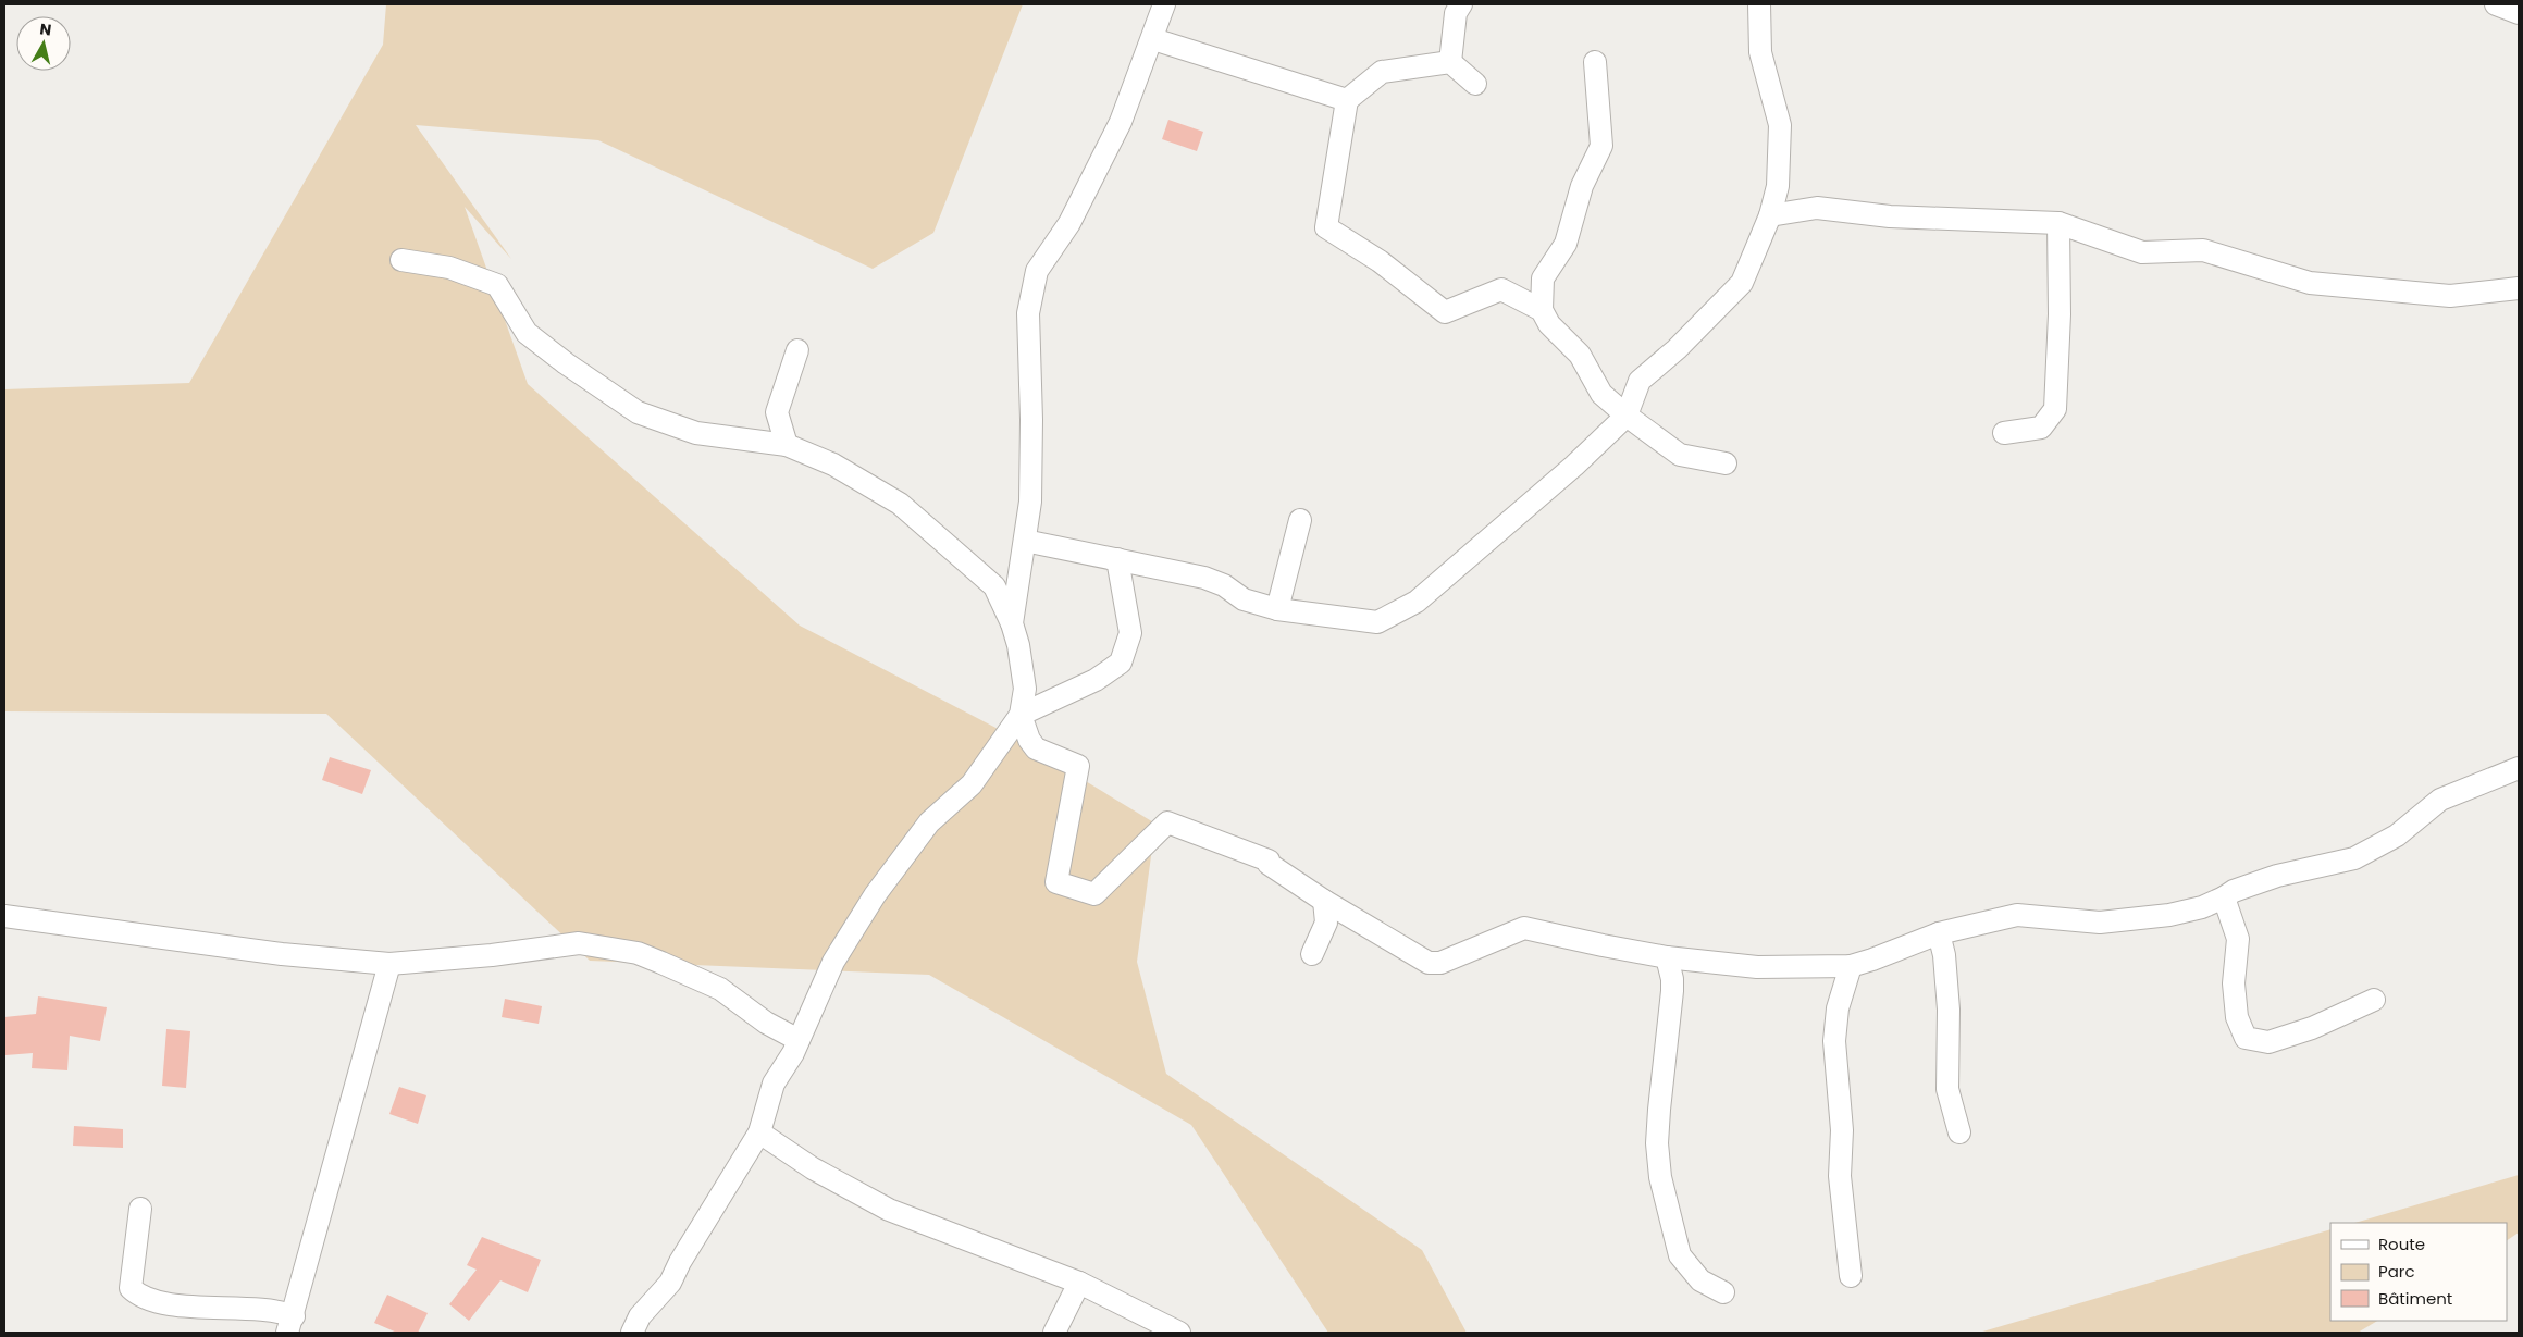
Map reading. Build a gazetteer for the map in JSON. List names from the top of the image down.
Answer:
{
  "legend": ["Route", "Parc", "Bâtiment"],
  "north": "top"
}
